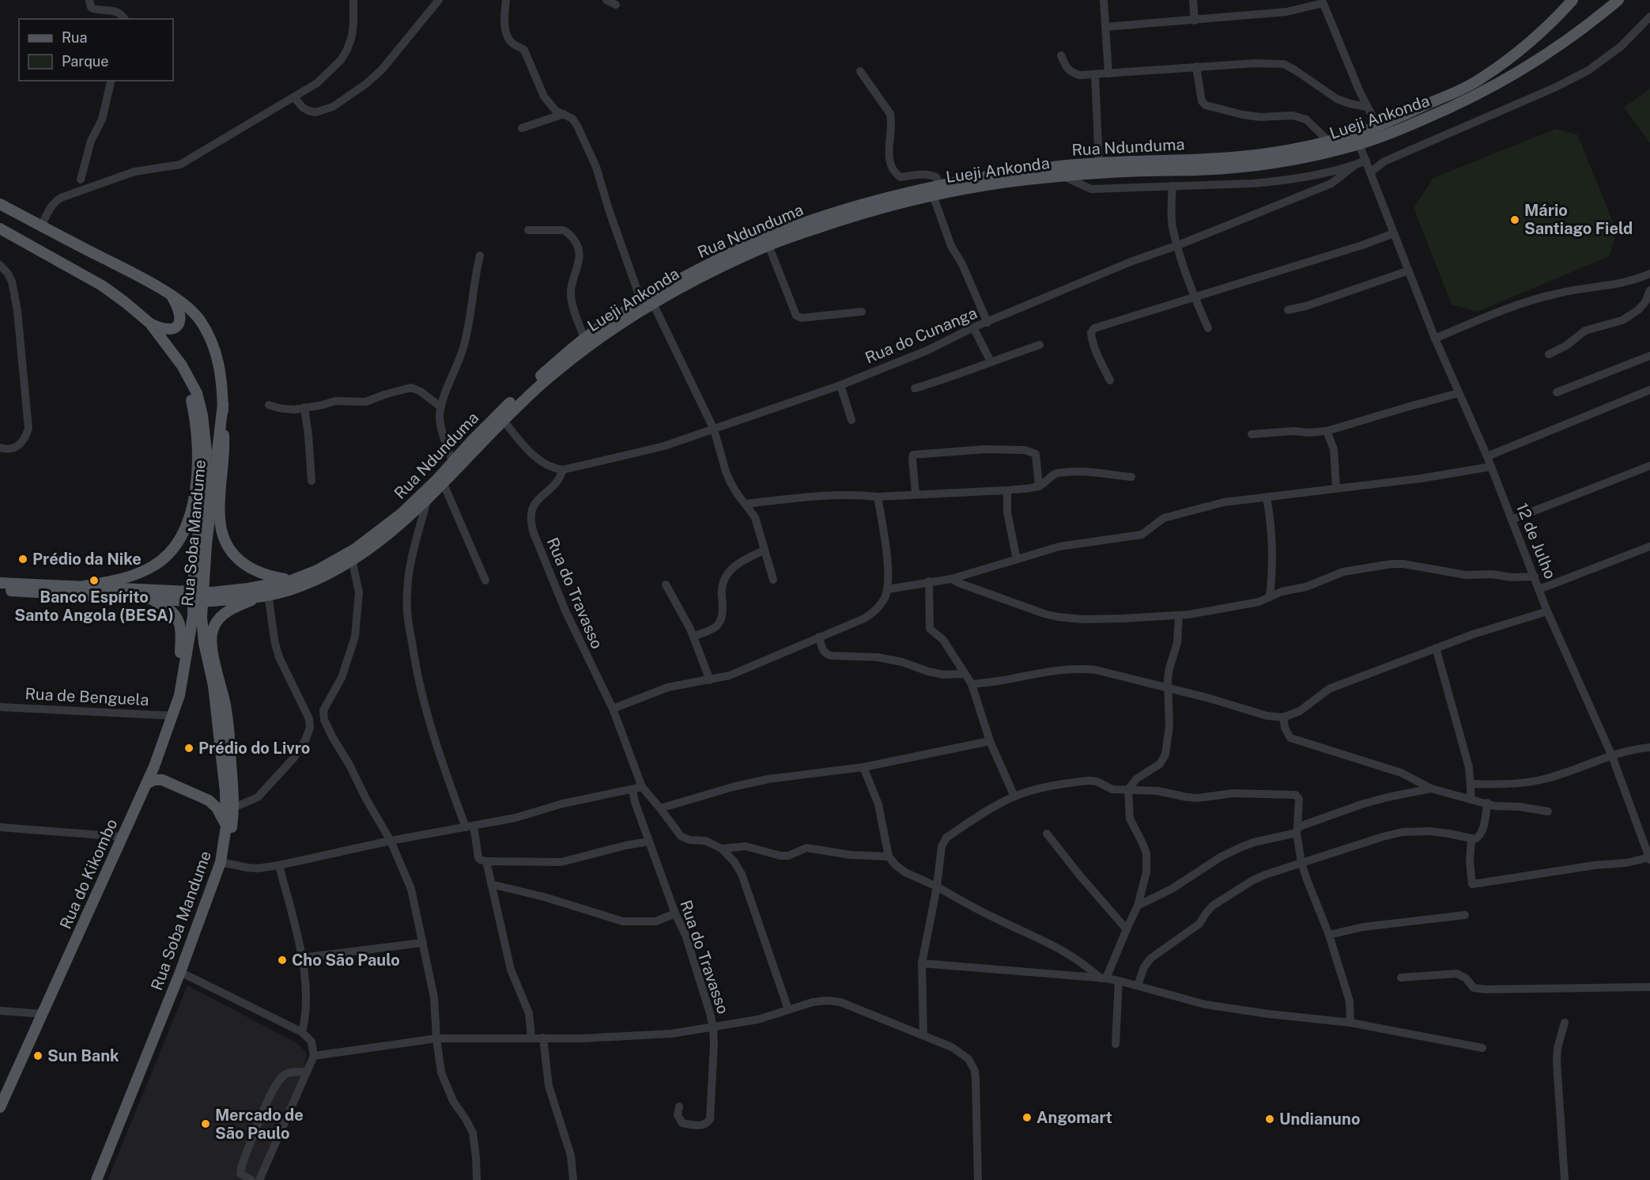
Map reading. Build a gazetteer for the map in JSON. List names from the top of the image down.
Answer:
{
  "streets": {
    "main road": [
      "Lueji Ankonda",
      "Rua Ndunduma",
      "Rua Soba Mandume",
      "Rua do Kikombo"
    ],
    "street": [
      "Rua do Cunanga",
      "12 de Julho",
      "Rua do Travasso",
      "Rua de Benguela"
    ]
  },
  "crossings": [
    ["Lueji Ankonda", "Rua Ndunduma"],
    ["Lueji Ankonda", "Rua do Cunanga"],
    ["Lueji Ankonda", "12 de Julho"],
    ["Rua do Cunanga", "Rua do Travasso"],
    ["Rua de Benguela", "Rua do Kikombo"]
  ],
  "places": [
    "Mário Santiago Field",
    "Prédio da Nike",
    "Banco Espírito Santo Angola (BESA)",
    "Prédio do Livro",
    "Cho São Paulo",
    "Sun Bank",
    "Angomart",
    "Undianuno",
    "Mercado de São Paulo"
  ],
  "legend": ["Rua", "Parque"]
}
